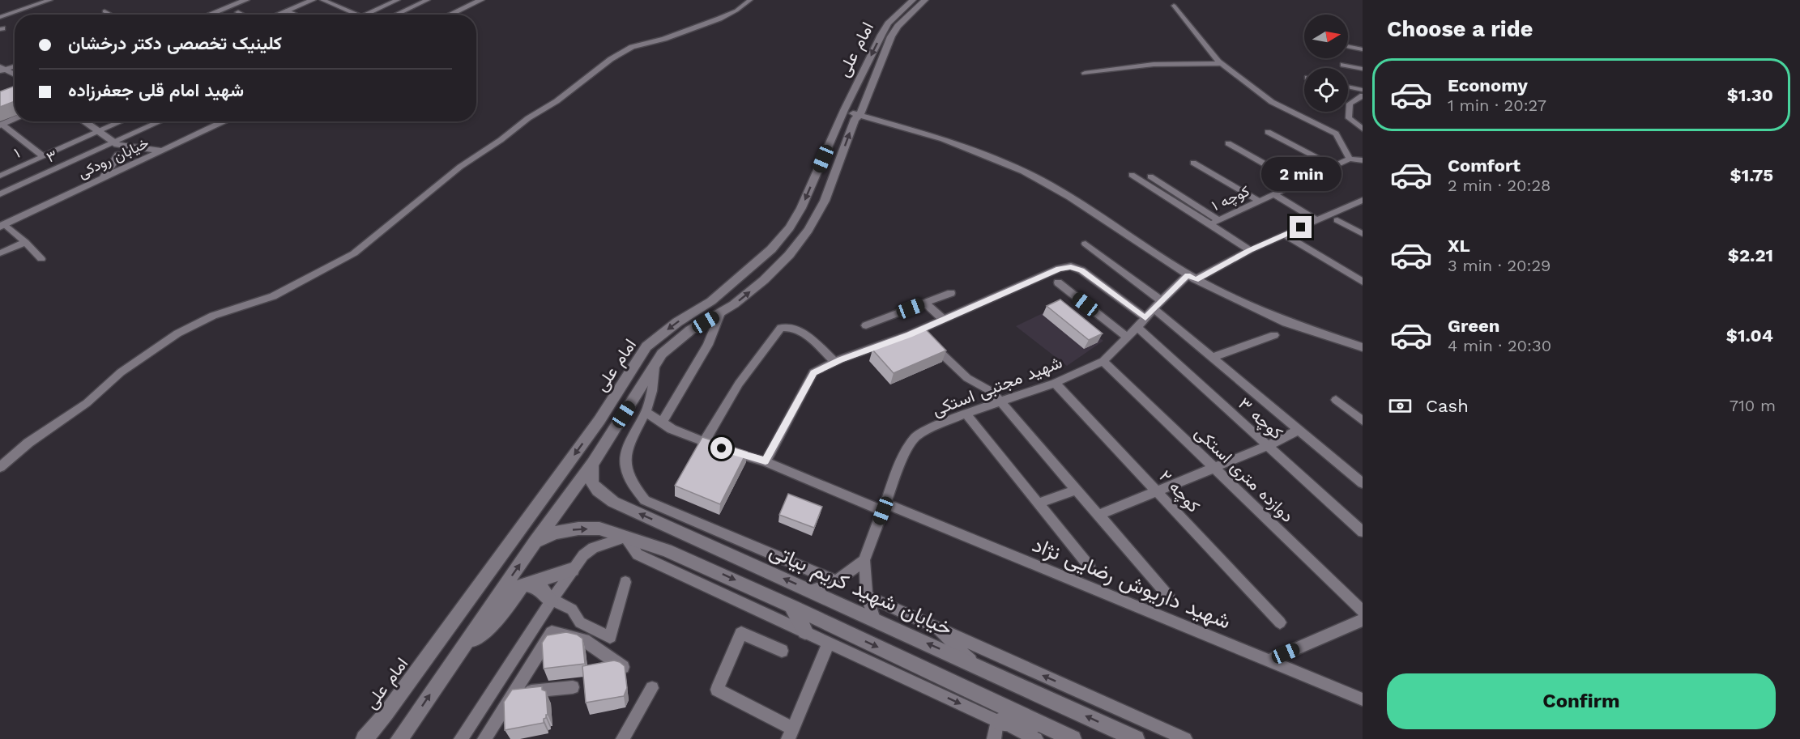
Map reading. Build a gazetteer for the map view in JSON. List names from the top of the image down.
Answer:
{
  "streets": {
    "main road": ["امام علی", "خیابان رودکی", "خیابان شهید کریم بیاتی"],
    "street": [
      "۱",
      "۳",
      "کوچه ۱",
      "شهید مجتبی استکی",
      "کوچه ۳",
      "دوازده متری استکی",
      "کوچه ۲",
      "شهید داریوش رضایی نژاد"
    ]
  },
  "crossings": [
    ["امام علی", "خیابان شهید کریم بیاتی"],
    ["کوچه ۱", "شهید مجتبی استکی"],
    ["شهید مجتبی استکی", "کوچه ۳"],
    ["شهید مجتبی استکی", "دوازده متری استکی"],
    ["شهید مجتبی استکی", "کوچه ۲"],
    ["شهید مجتبی استکی", "شهید داریوش رضایی نژاد"]
  ],
  "north": "right",
  "page": {
    "heading": "Choose a ride",
    "banner": ["کلینیک تخصصی دکتر درخشان", "شهید امام قلی جعفرزاده"],
    "list": [
      {
        "name": "Economy",
        "note": "1 min · 20:27",
        "value": "$1.30"
      },
      {
        "name": "Comfort",
        "note": "2 min · 20:28",
        "value": "$1.75"
      },
      {
        "name": "XL",
        "note": "3 min · 20:29",
        "value": "$2.21"
      },
      {
        "name": "Green",
        "note": "4 min · 20:30",
        "value": "$1.04"
      }
    ],
    "bubble": "2 min",
    "pay": ["Cash", "710 m"],
    "buttons": "Confirm"
  }
}
